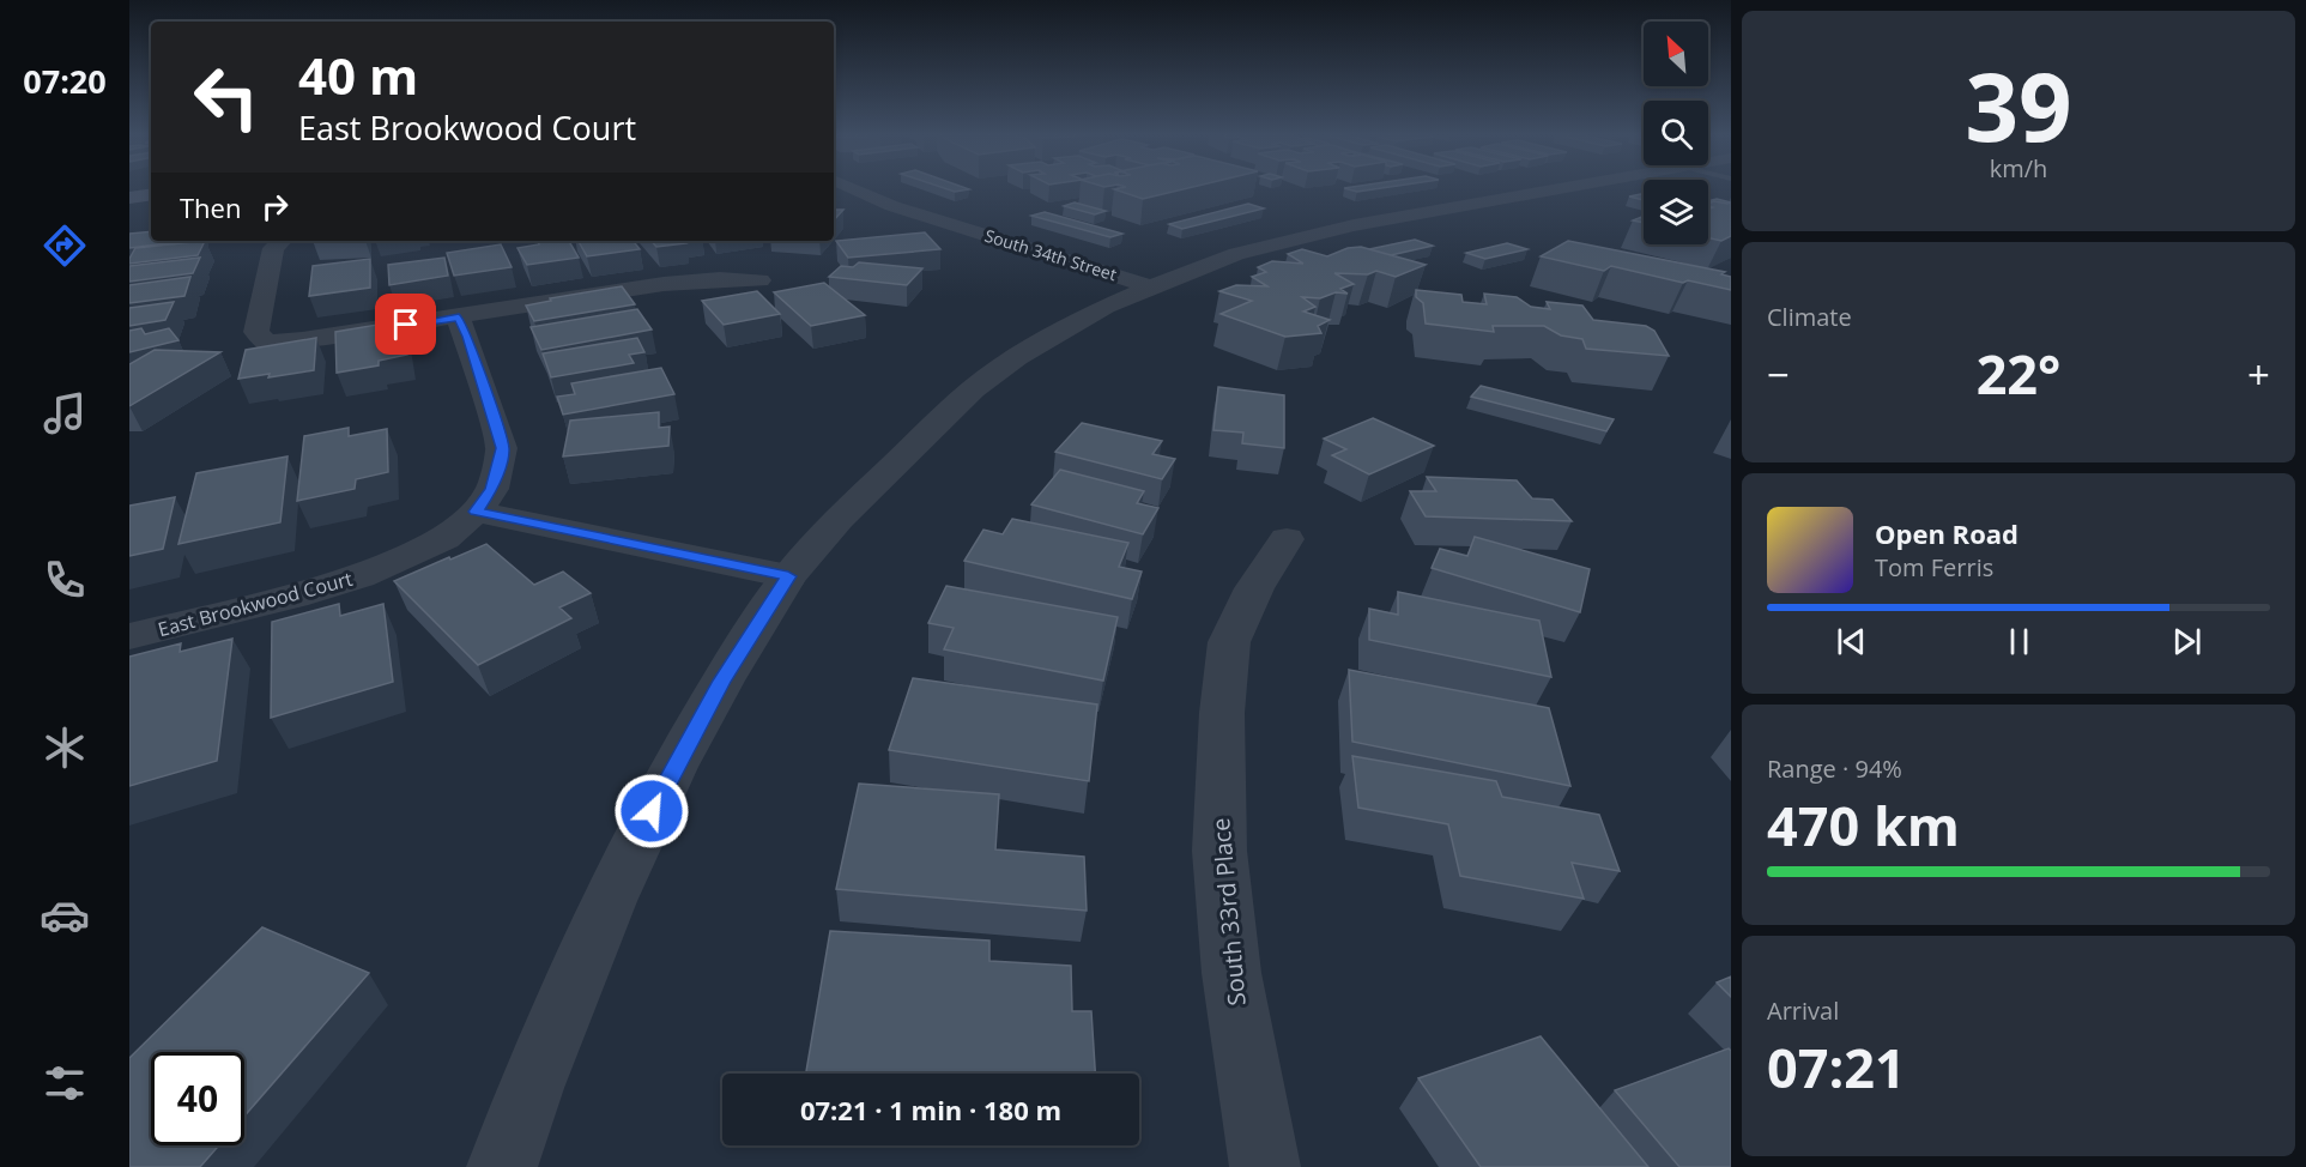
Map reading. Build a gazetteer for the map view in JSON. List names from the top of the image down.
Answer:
{
  "streets": {
    "street": ["South 34th Street", "East Brookwood Court", "South 33rd Place"]
  },
  "north": "top left",
  "page": {
    "tabs": "07:20",
    "tile": [
      ["39", "km/h"],
      "Climate",
      ["Range · 94%", "470 km"],
      ["Arrival", "07:21"]
    ],
    "turn": ["40 m", "East Brookwood Court"],
    "then": "Then",
    "heat": ["−", "22°", "+"],
    "song": ["Open Road", "Tom Ferris"],
    "limit": "40",
    "trip": "07:21 · 1 min · 180 m"
  }
}
